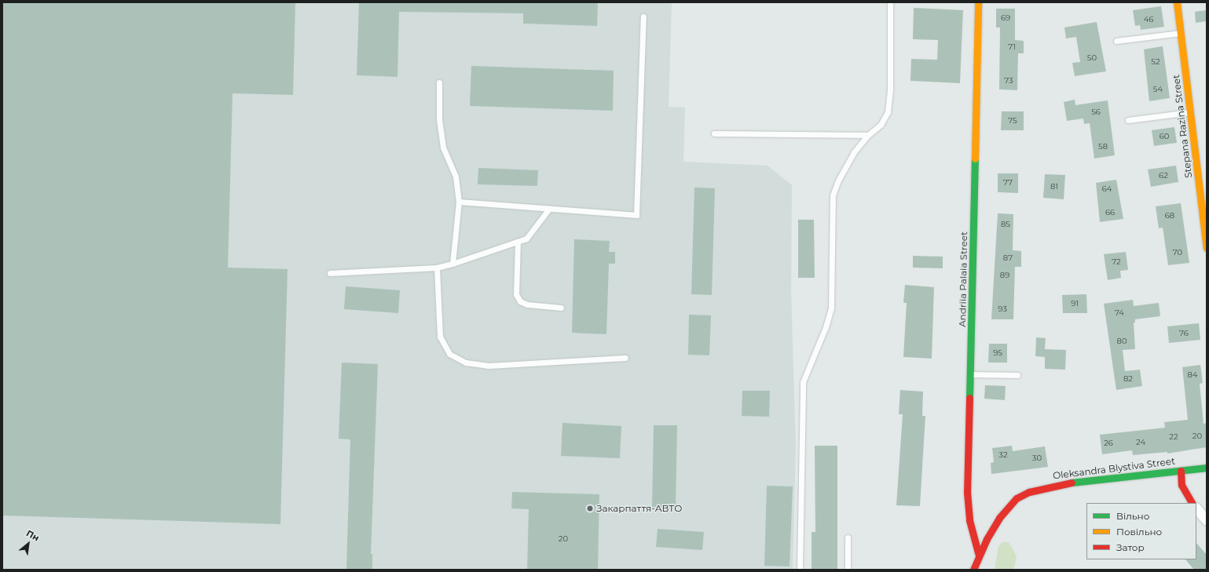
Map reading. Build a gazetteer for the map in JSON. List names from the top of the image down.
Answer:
{
  "streets": {
    "street": ["Stepana Razina Street", "Andriia Palaia Street", "Oleksandra Blystiva Street"]
  },
  "crossings": [
    ["Andriia Palaia Street", "Oleksandra Blystiva Street"]
  ],
  "places": ["Закарпаття-АВТО"],
  "house_numbers": [
    "69",
    "46",
    "71",
    "50",
    "52",
    "73",
    "54",
    "56",
    "75",
    "60",
    "58",
    "62",
    "77",
    "81",
    "64",
    "66",
    "68",
    "85",
    "70",
    "87",
    "72",
    "89",
    "91",
    "93",
    "74",
    "76",
    "80",
    "95",
    "84",
    "82",
    "20",
    "22",
    "24",
    "26",
    "32",
    "30",
    "20"
  ],
  "legend": ["Вільно", "Повільно", "Затор"],
  "north": "top right"
}
